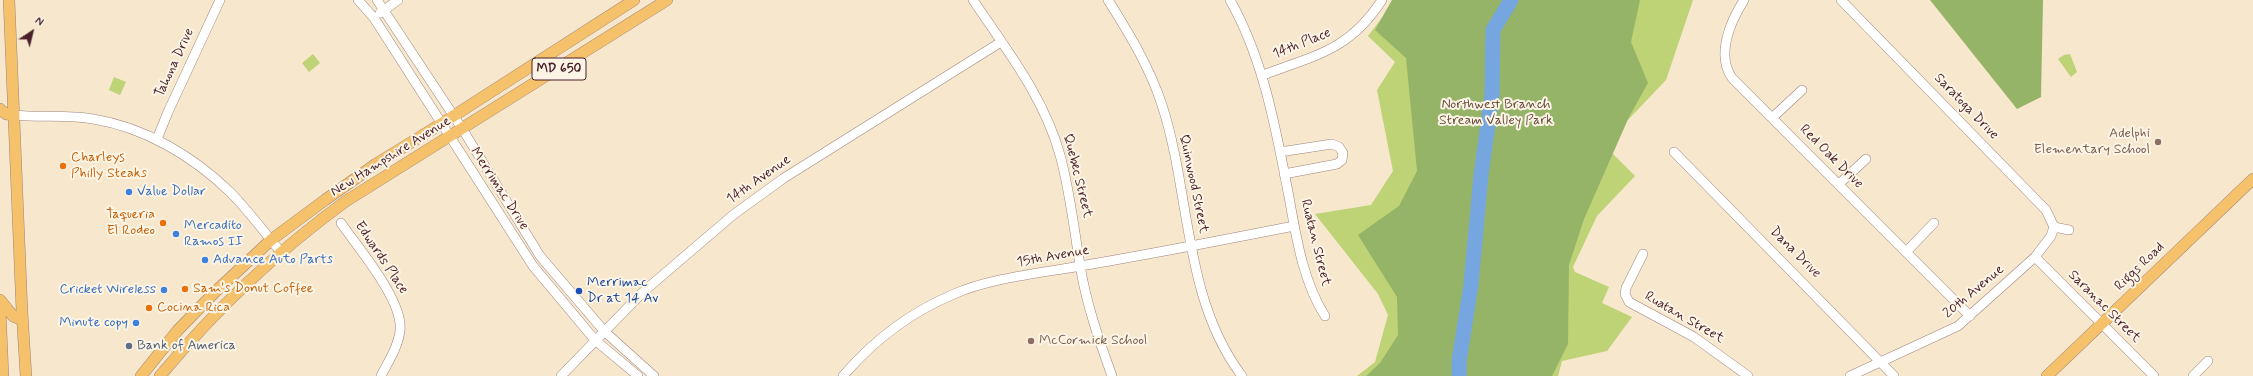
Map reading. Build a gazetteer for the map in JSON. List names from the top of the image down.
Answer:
{
  "streets": {
    "main road": ["MD 650", "New Hampshire Avenue", "Riggs Road"],
    "street": [
      "14th Place",
      "Tahona Drive",
      "Saratoga Drive",
      "Red Oak Drive",
      "Quebec Street",
      "14th Avenue",
      "Quinwood Street",
      "Merrimac Drive",
      "Ruatan Street",
      "Dana Drive",
      "15th Avenue",
      "Edwards Place",
      "20th Avenue",
      "Saranac Street"
    ]
  },
  "crossings": [
    ["14th Place", "Ruatan Street"],
    ["Saratoga Drive", "20th Avenue"],
    ["New Hampshire Avenue", "Merrimac Drive"],
    ["Red Oak Drive", "20th Avenue"],
    ["Quebec Street", "14th Avenue"],
    ["Quebec Street", "15th Avenue"],
    ["14th Avenue", "Merrimac Drive"],
    ["Quinwood Street", "15th Avenue"],
    ["Ruatan Street", "15th Avenue"],
    ["Dana Drive", "20th Avenue"],
    ["Riggs Road", "Saranac Street"],
    ["20th Avenue", "Saranac Street"]
  ],
  "parks": ["Northwest Branch Stream Valley Park"],
  "places": [
    "Adelphi Elementary School",
    "Charleys Philly Steaks",
    "Value Dollar",
    "Taqueria El Rodeo",
    "Mercadito Ramos II",
    "Advance Auto Parts",
    "Sam's Donut Coffee",
    "Cricket Wireless",
    "Merrimac Dr at 14 Av",
    "Cocina Rica",
    "Minute copy",
    "McCormick School",
    "Bank of America"
  ],
  "north": "top right"
}
